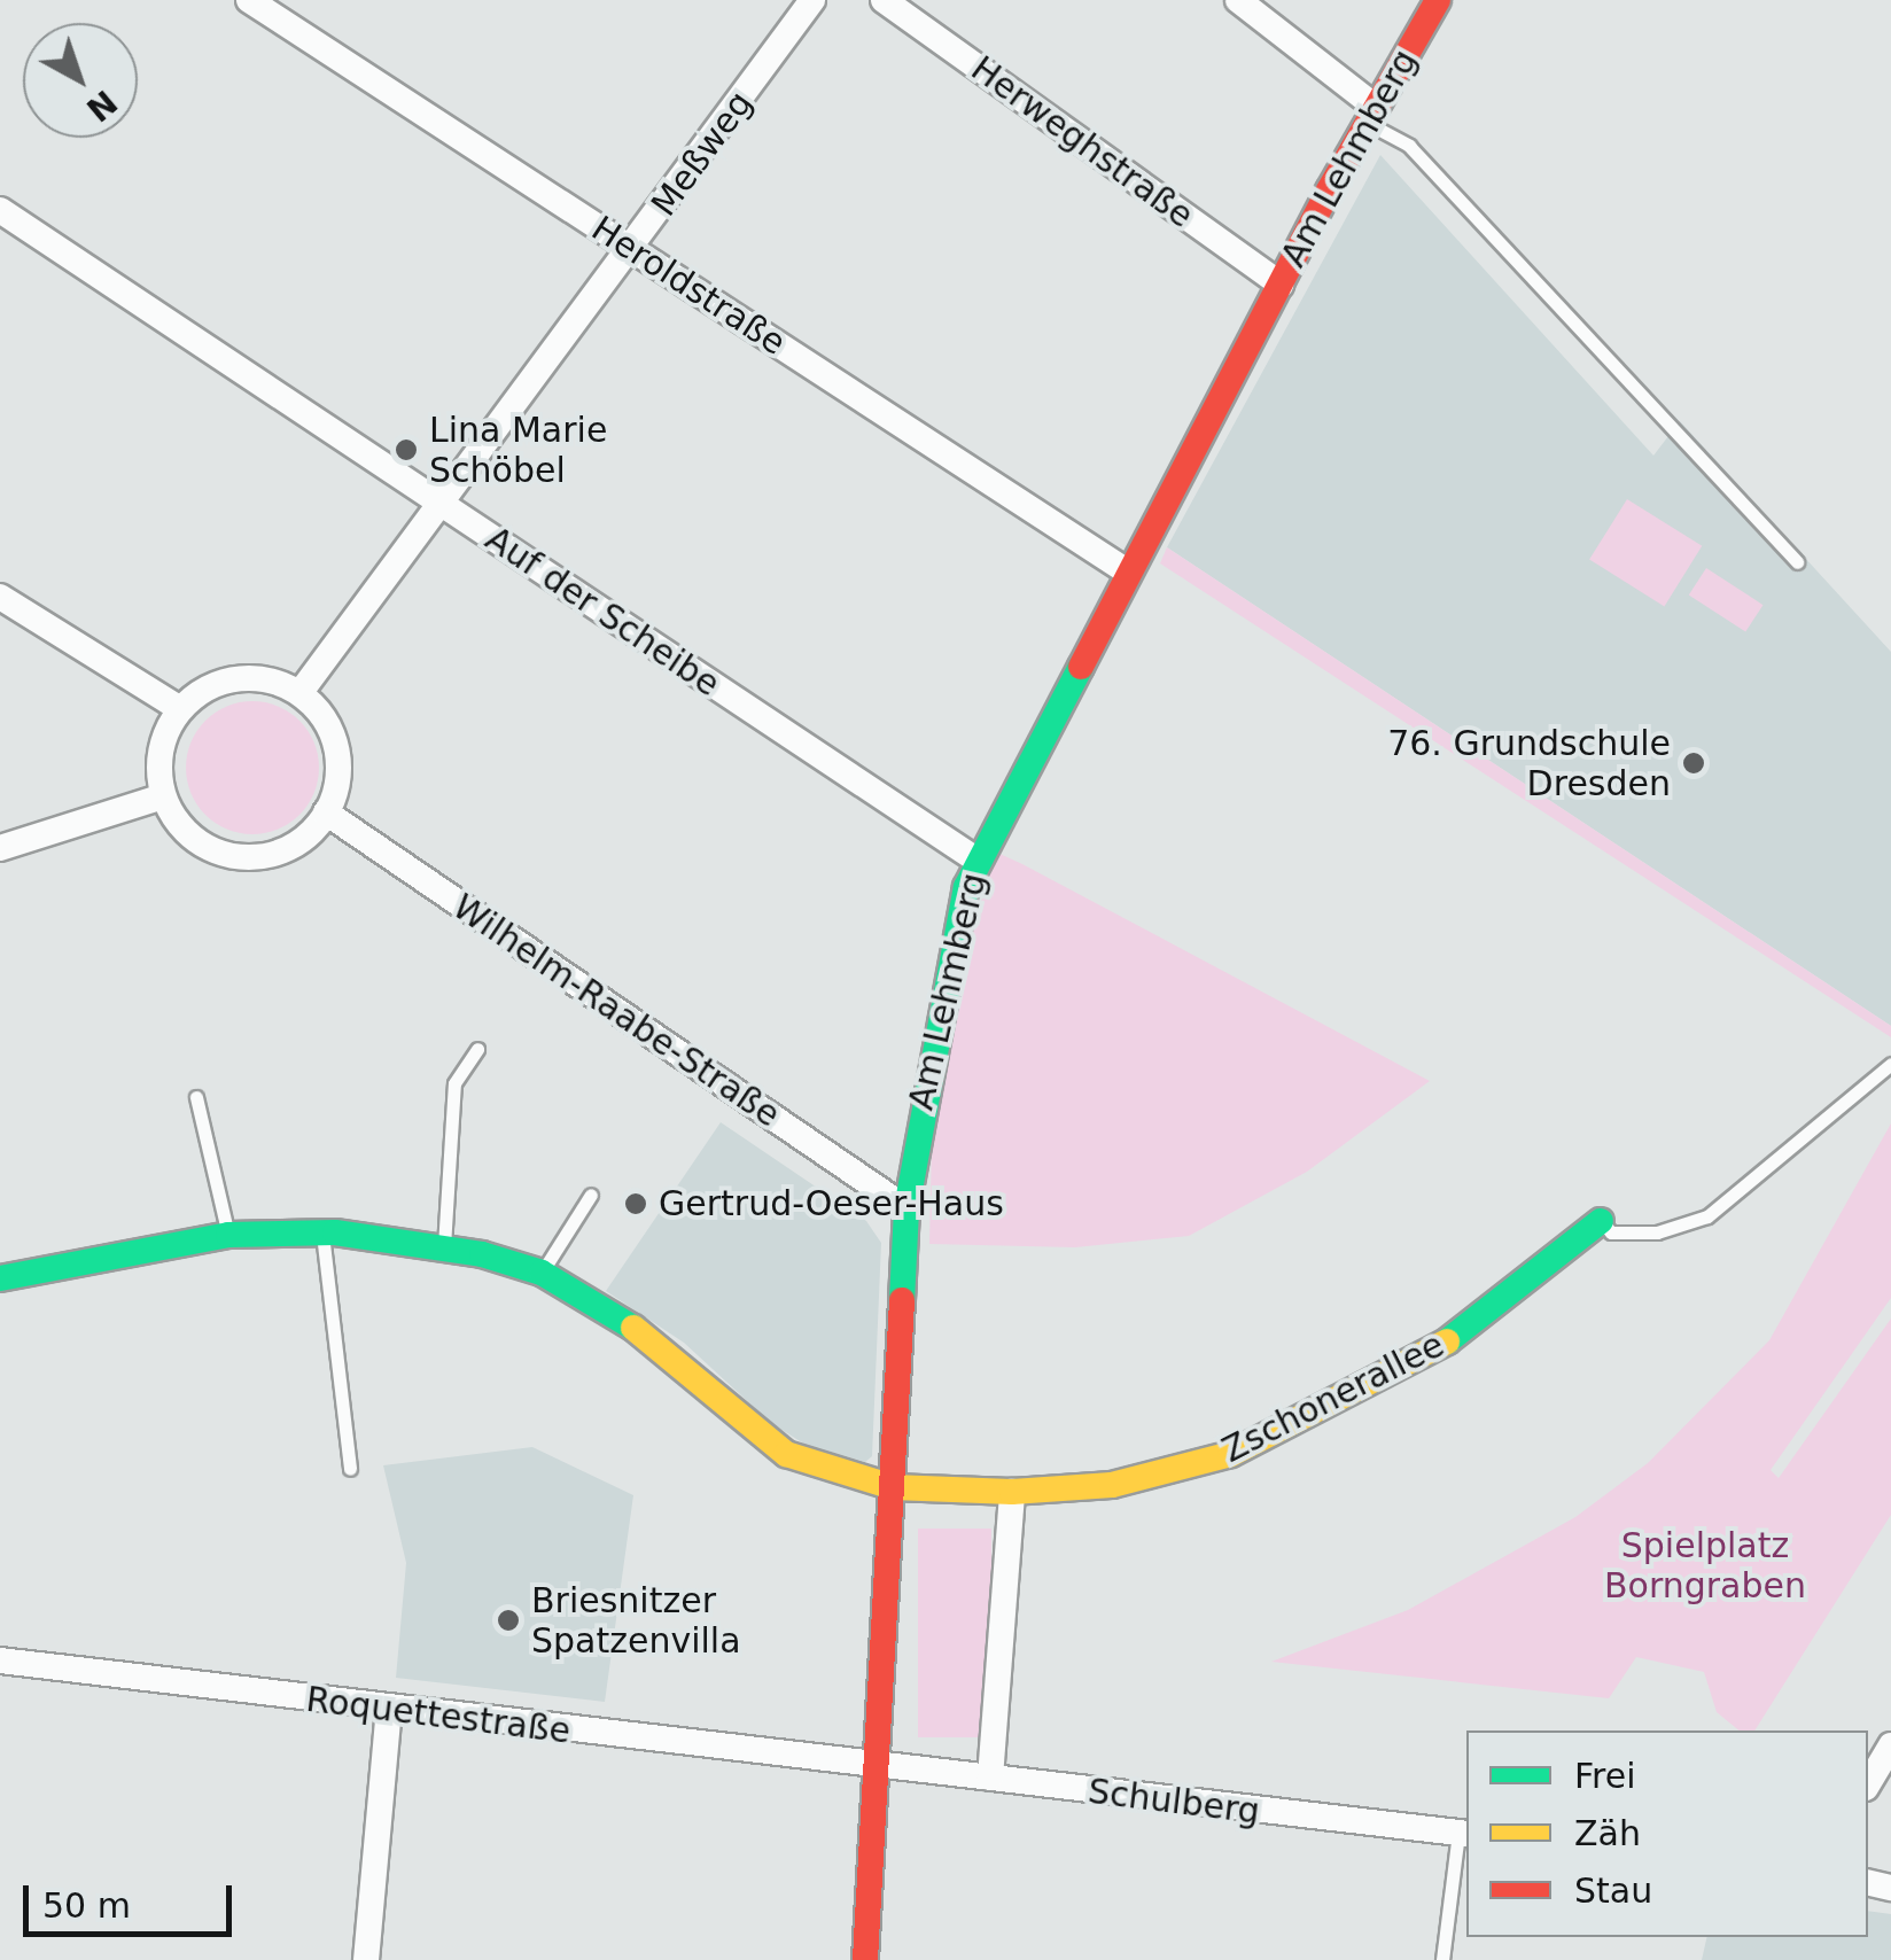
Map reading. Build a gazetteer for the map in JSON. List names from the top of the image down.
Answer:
{
  "streets": {
    "street": [
      "Herweghstraße",
      "Meßweg",
      "Am Lehmberg",
      "Heroldstraße",
      "Auf der Scheibe",
      "Wilhelm-Raabe-Straße",
      "Zschonerallee",
      "Roquettestraße",
      "Schulberg"
    ]
  },
  "crossings": [
    ["Herweghstraße", "Am Lehmberg"],
    ["Meßweg", "Heroldstraße"],
    ["Meßweg", "Auf der Scheibe"],
    ["Meßweg", "Wilhelm-Raabe-Straße"],
    ["Am Lehmberg", "Heroldstraße"],
    ["Am Lehmberg", "Auf der Scheibe"],
    ["Am Lehmberg", "Wilhelm-Raabe-Straße"],
    ["Am Lehmberg", "Zschonerallee"],
    ["Am Lehmberg", "Roquettestraße"],
    ["Am Lehmberg", "Schulberg"],
    ["Roquettestraße", "Schulberg"]
  ],
  "parks": ["Spielplatz Borngraben"],
  "places": [
    "Lina Marie Schöbel",
    "76. Grundschule Dresden",
    "Gertrud-Oeser-Haus",
    "Briesnitzer Spatzenvilla"
  ],
  "legend": ["Frei", "Zäh", "Stau"],
  "scale_bar": "50 m",
  "north": "bottom right"
}
